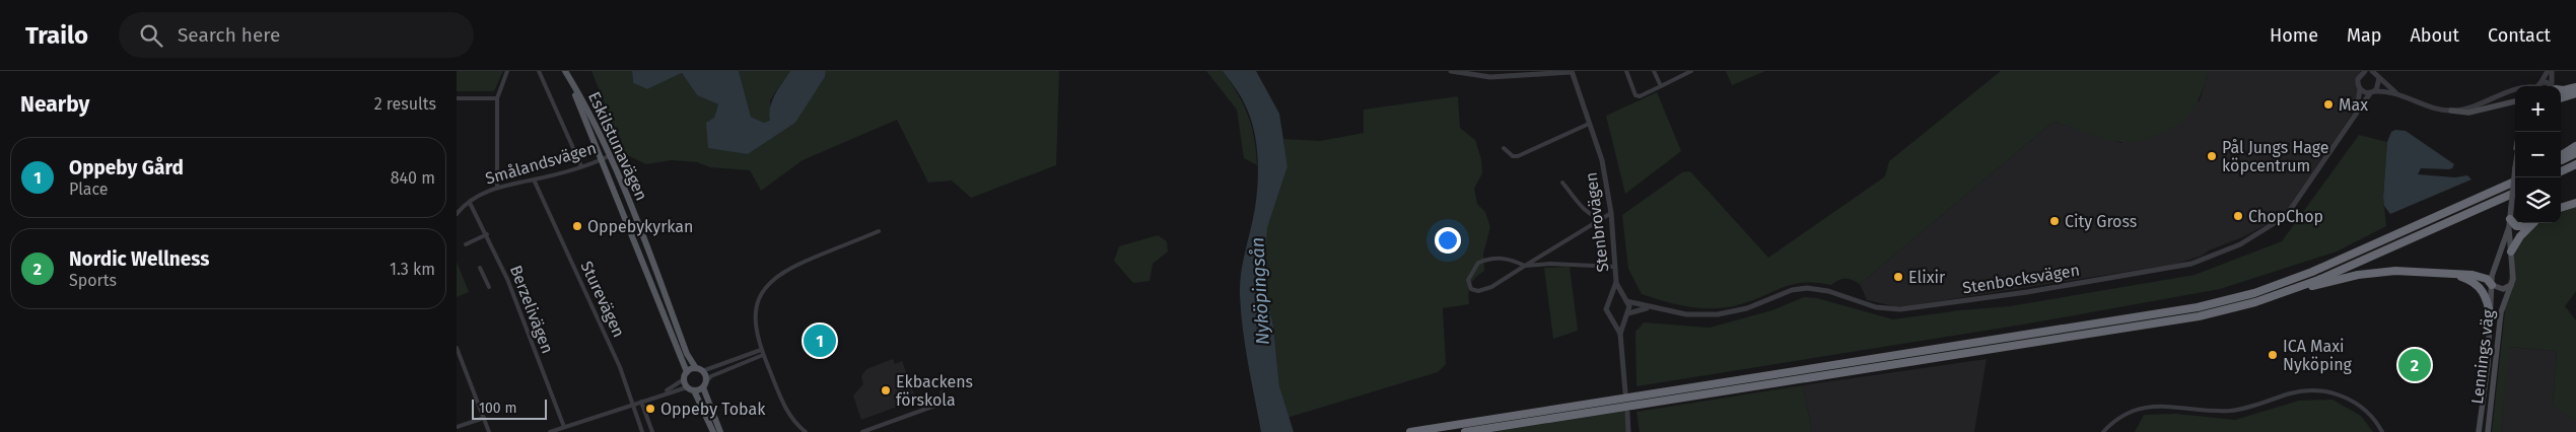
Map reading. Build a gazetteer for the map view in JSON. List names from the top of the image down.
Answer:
{
  "streets": {
    "main road": ["Eskilstunavägen", "Lennings väg"],
    "street": [
      "Smålandsvägen",
      "Stenbrovägen",
      "Stenbocksvägen",
      "Sturevägen",
      "Berzelivägen"
    ]
  },
  "crossings": [
    ["Eskilstunavägen", "Smålandsvägen"],
    ["Smålandsvägen", "Sturevägen"],
    ["Smålandsvägen", "Berzelivägen"],
    ["Stenbrovägen", "Stenbocksvägen"]
  ],
  "water": ["Nyköpingsån"],
  "places": [
    "Max",
    "Pål Jungs Hage köpcentrum",
    "ChopChop",
    "City Gross",
    "Oppebykyrkan",
    "Elixir",
    "ICA Maxi Nyköping",
    "Ekbackens förskola",
    "Oppeby Tobak"
  ],
  "scale_bar": "100 m",
  "page": {
    "header": "Trailo",
    "search": "Search here",
    "nav": [
      "Home",
      "Map",
      "About",
      "Contact"
    ],
    "heading": ["Nearby", "2 results"],
    "map_buttons": ["+", "−"],
    "list": [
      {
        "mark": "1",
        "name": "Oppeby Gård",
        "note": "Place",
        "value": "840 m"
      },
      {
        "mark": "2",
        "name": "Nordic Wellness",
        "note": "Sports",
        "value": "1.3 km"
      }
    ],
    "pins": ["1", "2"],
    "scale": "100 m"
  }
}
